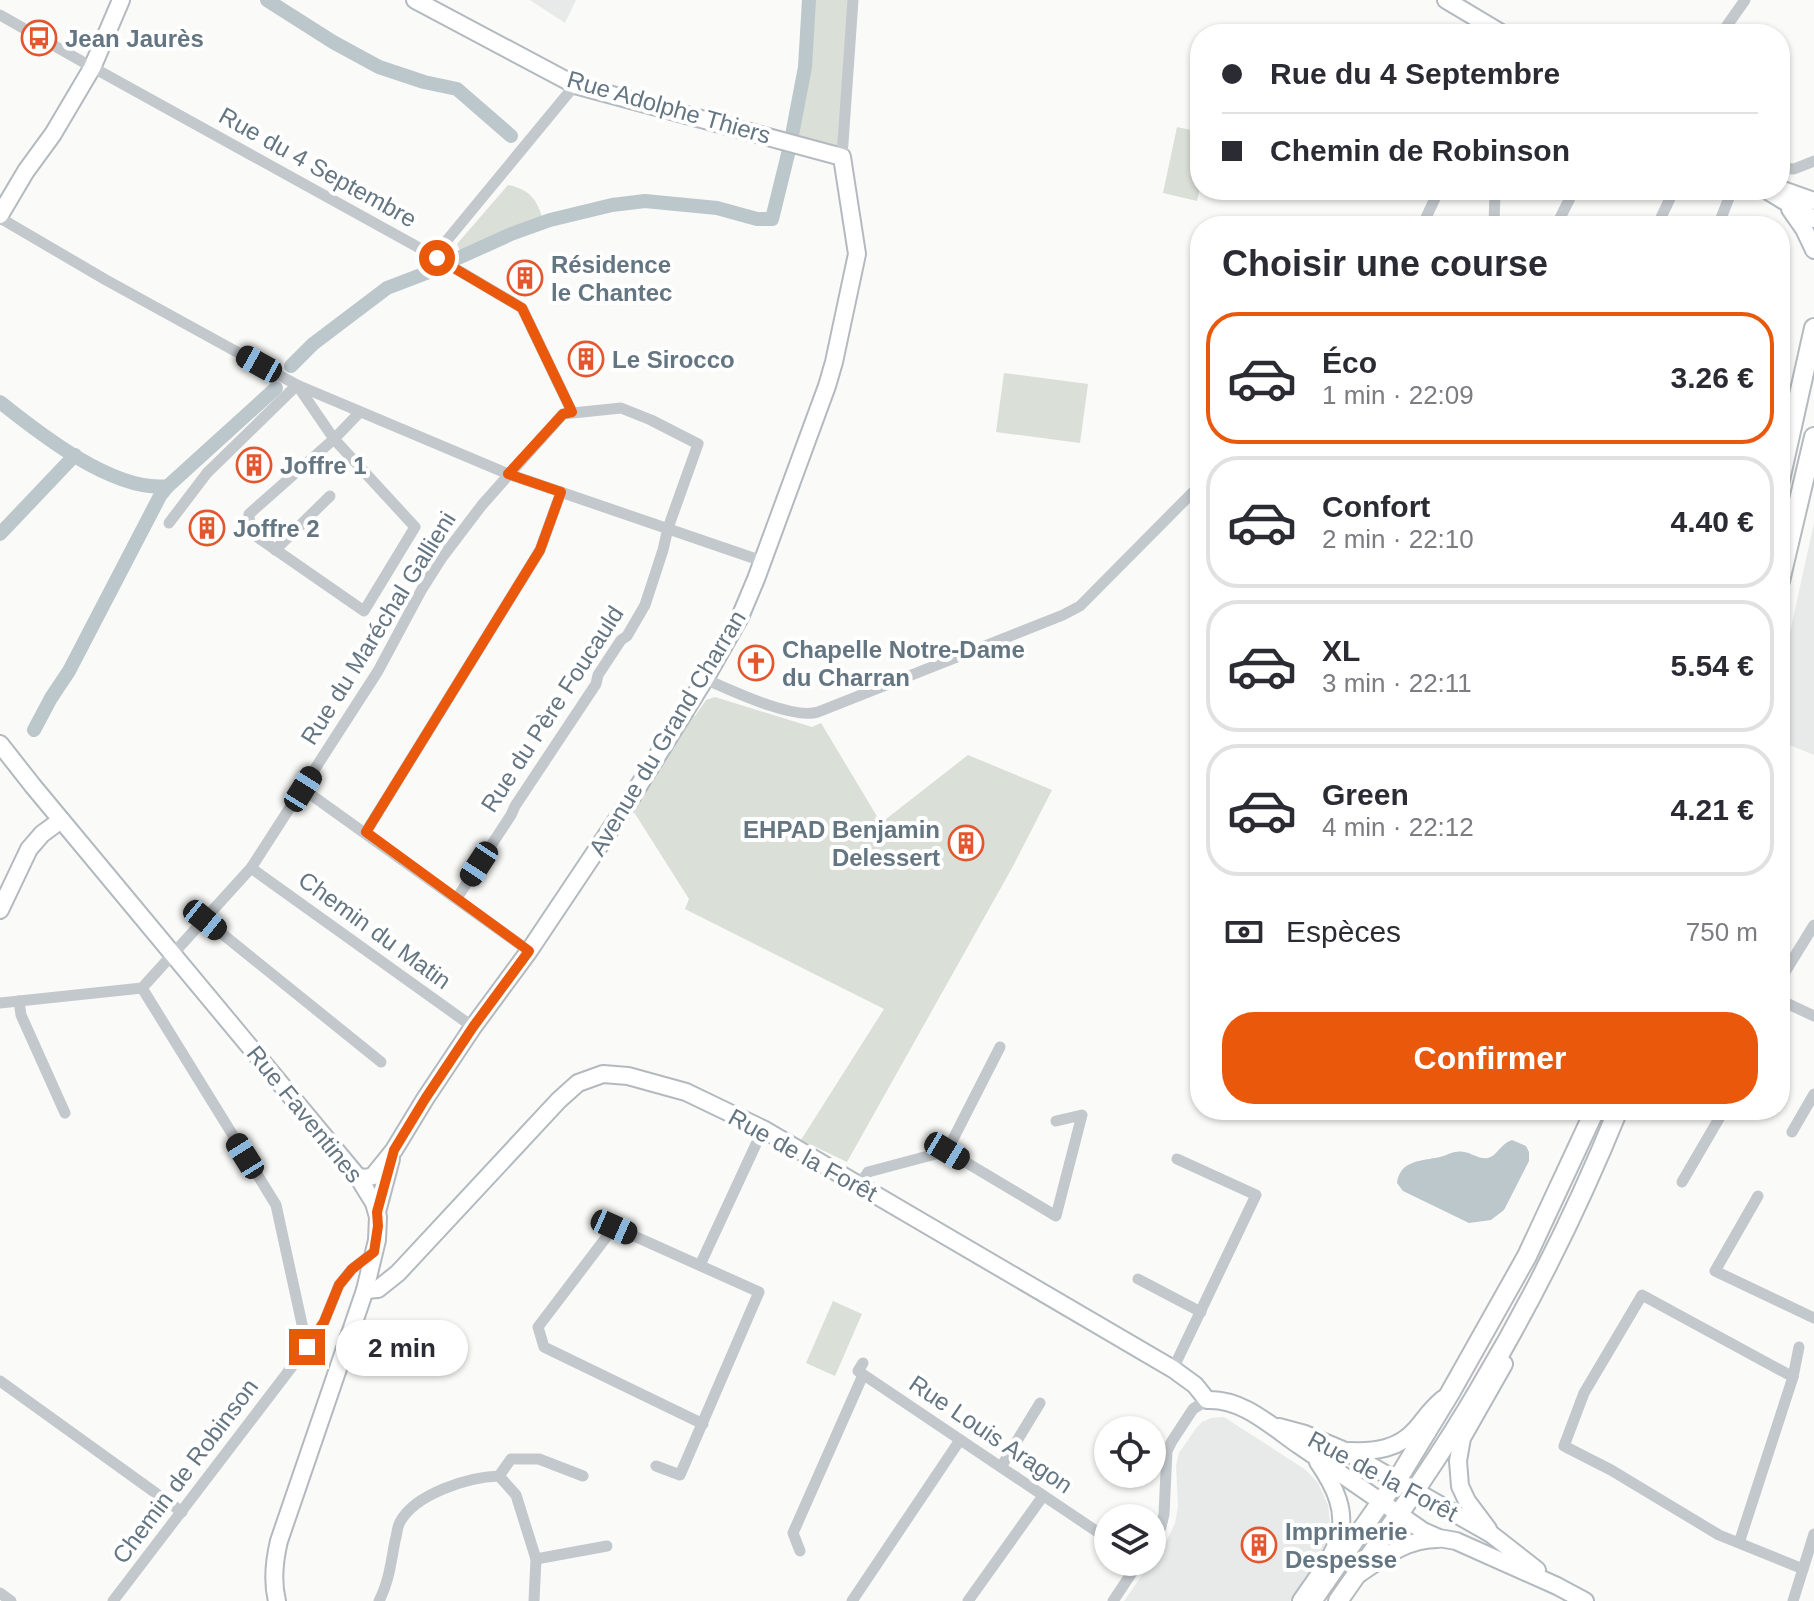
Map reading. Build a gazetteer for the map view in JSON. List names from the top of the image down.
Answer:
{
  "streets": {
    "street": [
      "Rue Adolphe Thiers",
      "Rue du 4 Septembre",
      "Rue du Maréchal Gallieni",
      "Rue du Père Foucauld",
      "Avenue du Grand Charran",
      "Chemin du Matin",
      "Rue Faventines",
      "Rue de la Forêt",
      "Rue Louis Aragon",
      "Chemin de Robinson"
    ]
  },
  "crossings": [
    ["Rue Adolphe Thiers", "Avenue du Grand Charran"],
    ["Rue du 4 Septembre", "Rue du Maréchal Gallieni"],
    ["Rue du 4 Septembre", "Rue du Père Foucauld"],
    ["Rue du Maréchal Gallieni", "Rue du Père Foucauld"],
    ["Rue du Maréchal Gallieni", "Chemin du Matin"],
    ["Rue du Maréchal Gallieni", "Rue Faventines"],
    ["Avenue du Grand Charran", "Chemin du Matin"]
  ],
  "places": {
    "bus stop": ["Jean Jaurès"],
    "building": [
      "Résidence le Chantec",
      "Le Sirocco",
      "Joffre 1",
      "Joffre 2",
      "EHPAD Benjamin Delessert",
      "Imprimerie Despesse"
    ],
    "church": ["Chapelle Notre-Dame du Charran"]
  },
  "page": {
    "banner": ["Rue du 4 Septembre", "Chemin de Robinson"],
    "heading": "Choisir une course",
    "list": [
      {
        "name": "Éco",
        "note": "1 min · 22:09",
        "value": "3.26 €"
      },
      {
        "name": "Confort",
        "note": "2 min · 22:10",
        "value": "4.40 €"
      },
      {
        "name": "XL",
        "note": "3 min · 22:11",
        "value": "5.54 €"
      },
      {
        "name": "Green",
        "note": "4 min · 22:12",
        "value": "4.21 €"
      }
    ],
    "pay": ["Espèces", "750 m"],
    "buttons": "Confirmer",
    "bubble": "2 min"
  }
}
